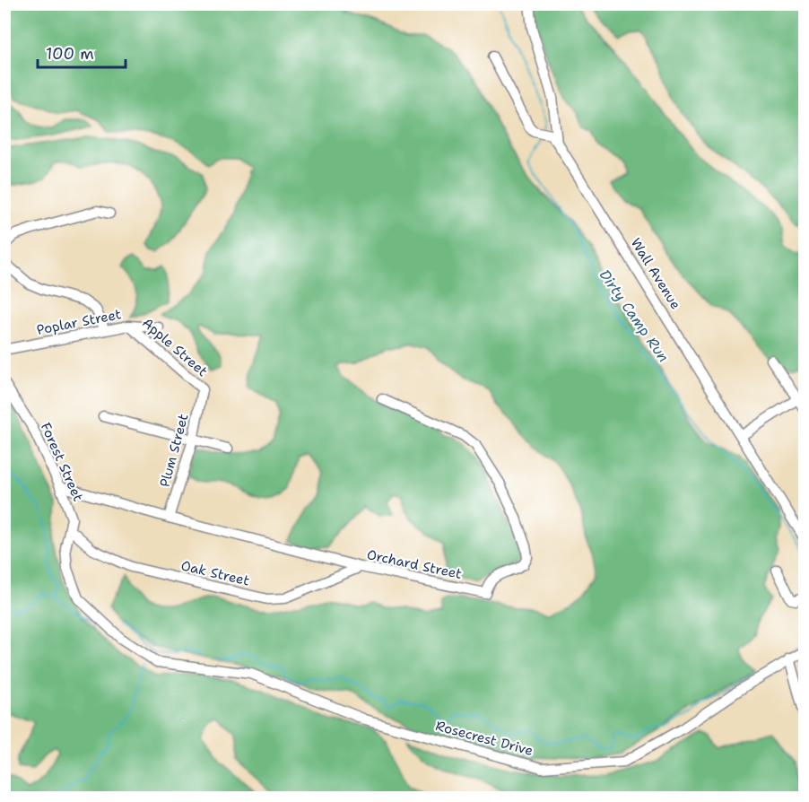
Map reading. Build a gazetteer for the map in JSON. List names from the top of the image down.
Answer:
{
  "streets": {
    "street": [
      "Wall Avenue",
      "Poplar Street",
      "Apple Street",
      "Plum Street",
      "Forest Street",
      "Orchard Street",
      "Oak Street",
      "Rosecrest Drive"
    ]
  },
  "crossings": [
    ["Poplar Street", "Apple Street"],
    ["Apple Street", "Plum Street"],
    ["Plum Street", "Orchard Street"],
    ["Forest Street", "Orchard Street"],
    ["Forest Street", "Oak Street"],
    ["Forest Street", "Rosecrest Drive"],
    ["Orchard Street", "Oak Street"]
  ],
  "water": ["Dirty Camp Run"],
  "scale_bar": "100 m"
}
